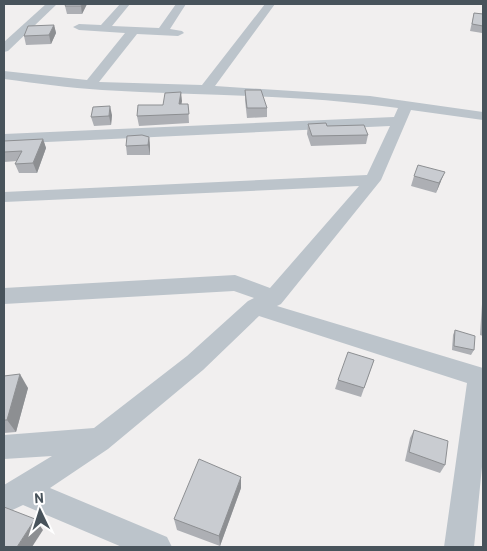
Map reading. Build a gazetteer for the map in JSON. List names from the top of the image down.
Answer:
{
  "north": "top"
}
